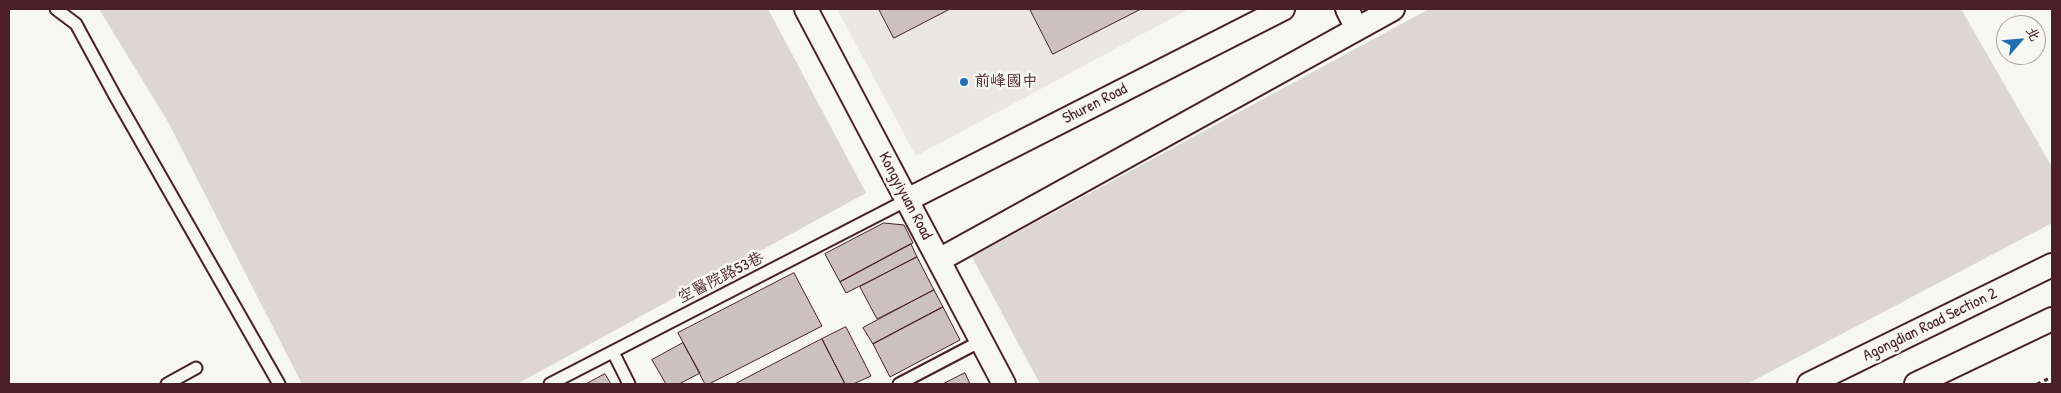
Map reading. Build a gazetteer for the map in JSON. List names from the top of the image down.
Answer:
{
  "streets": {
    "street": ["Shuren Road", "Kongyiyuan Road", "Agongdian Road Section 2"],
    "lane": ["空醫院路53巷"]
  },
  "crossings": [
    ["Shuren Road", "Kongyiyuan Road"],
    ["Shuren Road", "空醫院路53巷"],
    ["Kongyiyuan Road", "空醫院路53巷"]
  ],
  "places": ["前峰國中"],
  "north": "top right"
}
